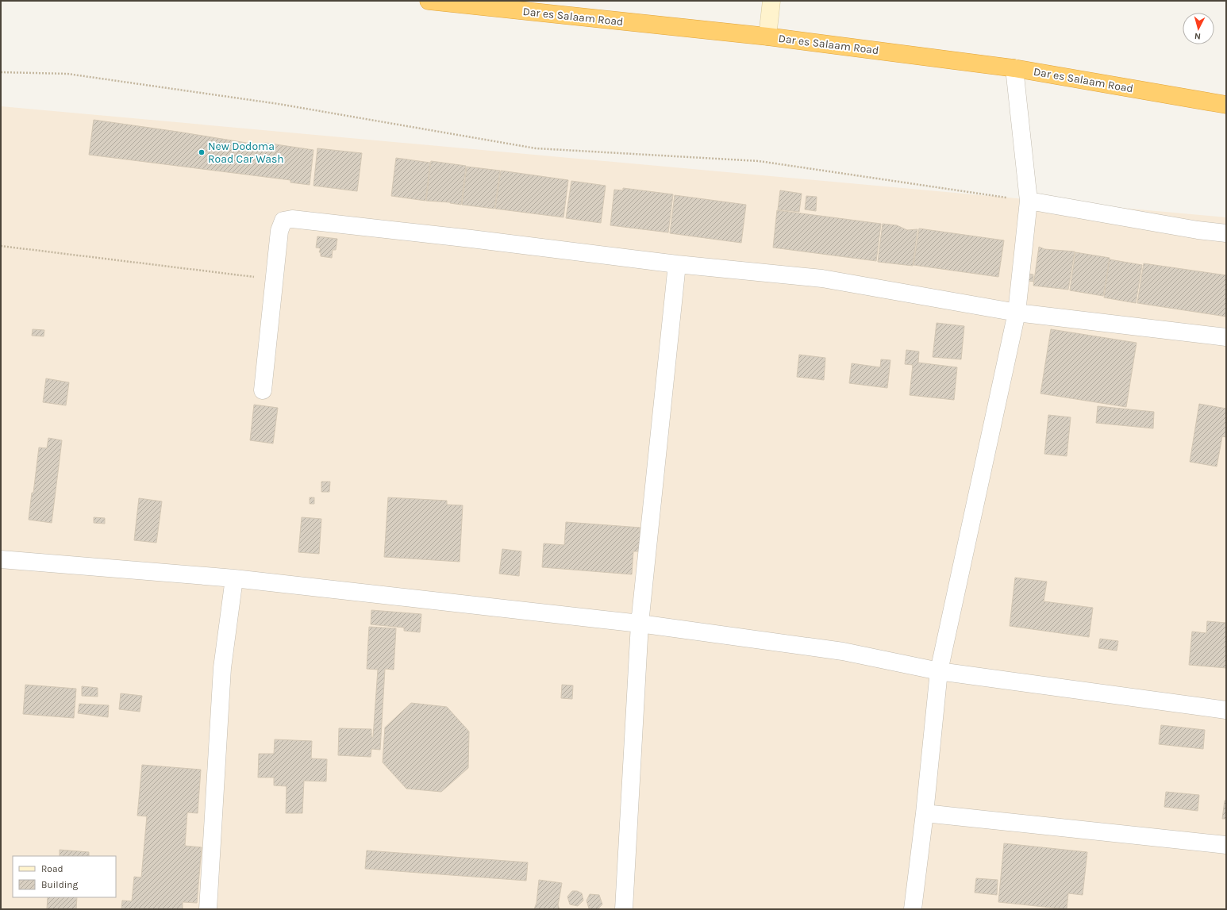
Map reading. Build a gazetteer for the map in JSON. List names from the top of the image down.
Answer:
{
  "streets": {
    "highway": ["Dar es Salaam Road"]
  },
  "places": ["New Dodoma Road Car Wash"],
  "legend": ["Road", "Building"],
  "north": "bottom"
}
